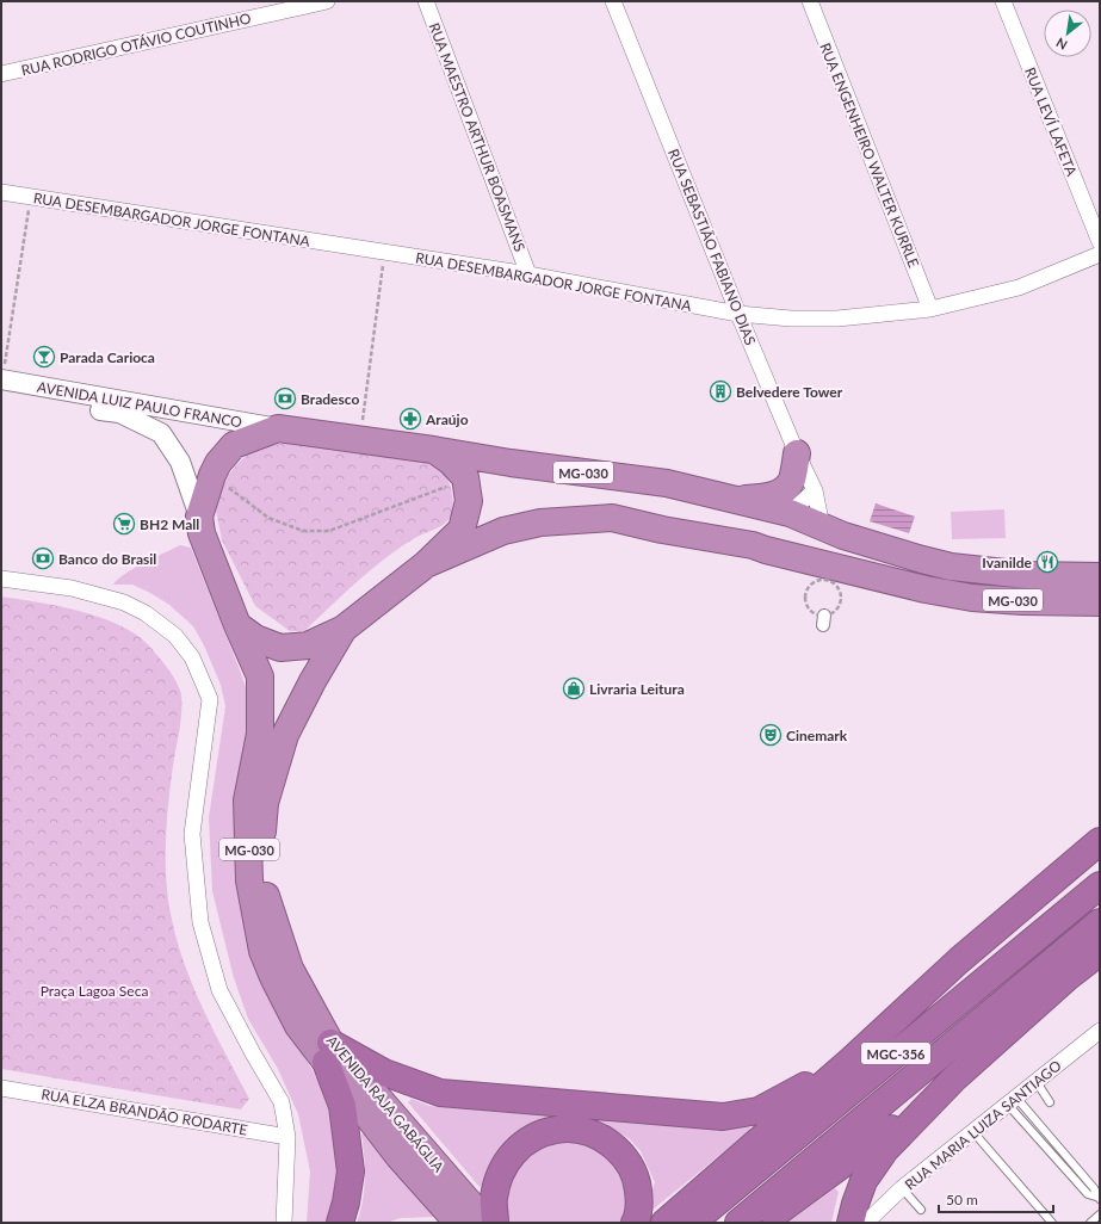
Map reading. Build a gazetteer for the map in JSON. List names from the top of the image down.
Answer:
{
  "streets": {
    "highway": ["MG-030", "MGC-356", "AVENIDA RAJA GABÁGLIA"],
    "street": [
      "RUA RODRIGO OTÁVIO COUTINHO",
      "RUA LEVÍ LAFETA",
      "RUA MAESTRO ARTHUR BOASMANS",
      "RUA ENGENHEIRO WALTER KURRLE",
      "RUA DESEMBARGADOR JORGE FONTANA",
      "RUA SEBASTIÃO FABIANO DIAS",
      "AVENIDA LUIZ PAULO FRANCO",
      "RUA ELZA BRANDÃO RODARTE",
      "RUA MARIA LUIZA SANTIAGO"
    ]
  },
  "crossings": [
    ["RUA MAESTRO ARTHUR BOASMANS", "RUA DESEMBARGADOR JORGE FONTANA"],
    ["RUA ENGENHEIRO WALTER KURRLE", "RUA DESEMBARGADOR JORGE FONTANA"],
    ["RUA DESEMBARGADOR JORGE FONTANA", "RUA SEBASTIÃO FABIANO DIAS"],
    ["RUA SEBASTIÃO FABIANO DIAS", "MG-030"],
    ["AVENIDA LUIZ PAULO FRANCO", "MG-030"],
    ["MG-030", "AVENIDA RAJA GABÁGLIA"]
  ],
  "parks": ["Praça Lagoa Seca"],
  "places": {
    "bar": ["Parada Carioca"],
    "building": ["Belvedere Tower"],
    "bank": ["Bradesco", "Banco do Brasil"],
    "pharmacy": ["Araújo"],
    "supermarket": ["BH2 Mall"],
    "restaurant": ["Ivanilde"],
    "shop": ["Livraria Leitura"],
    "theatre": ["Cinemark"]
  },
  "scale_bar": "50 m",
  "north": "bottom left"
}
